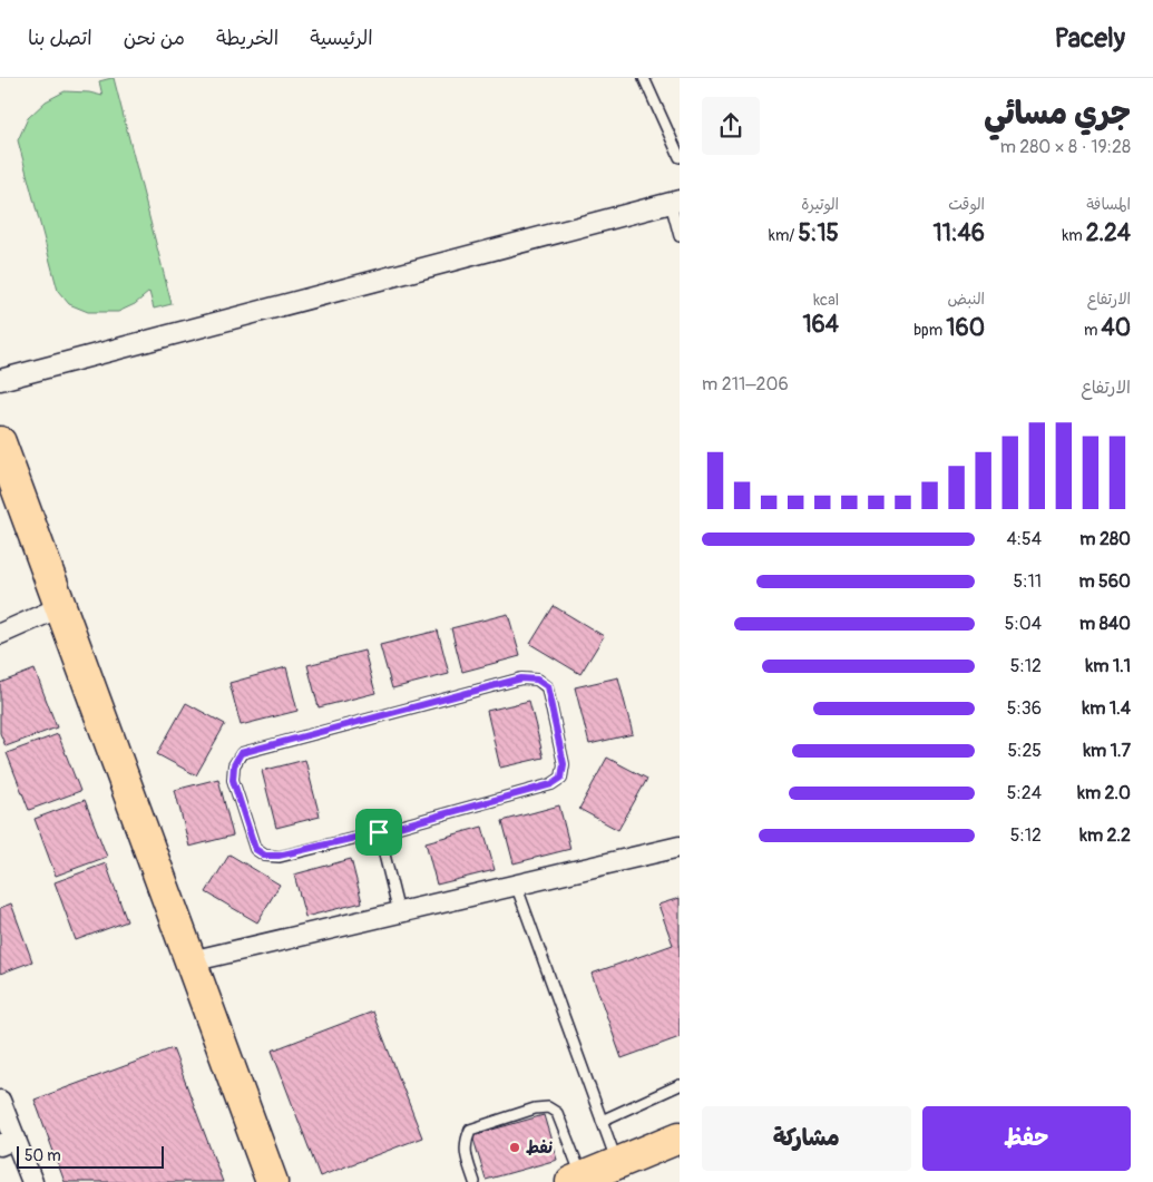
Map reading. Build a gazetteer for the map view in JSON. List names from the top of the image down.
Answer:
{
  "places": ["نفط"],
  "scale_bar": "50 m",
  "page": {
    "header": "Pacely",
    "nav": [
      "الرئيسية",
      "الخريطة",
      "من نحن",
      "اتصل بنا"
    ],
    "heading": ["جري مسائي", "19:28 · 8 × 280 m"],
    "stats": [
      ["المسافة", "2.24 km"],
      ["الوقت", "11:46"],
      ["الوتيرة", "5:15 /km"],
      ["الارتفاع", "40 m"],
      ["النبض", "160 bpm"],
      ["kcal", "164"]
    ],
    "chart": ["الارتفاع", "206–211 m"],
    "list": [
      {
        "name": "280 m",
        "note": "4:54"
      },
      {
        "name": "560 m",
        "note": "5:11"
      },
      {
        "name": "840 m",
        "note": "5:04"
      },
      {
        "name": "1.1 km",
        "note": "5:12"
      },
      {
        "name": "1.4 km",
        "note": "5:36"
      },
      {
        "name": "1.7 km",
        "note": "5:25"
      },
      {
        "name": "2.0 km",
        "note": "5:24"
      },
      {
        "name": "2.2 km",
        "note": "5:12"
      }
    ],
    "buttons": ["حفظ", "مشاركة"],
    "scale": "50 m"
  }
}
